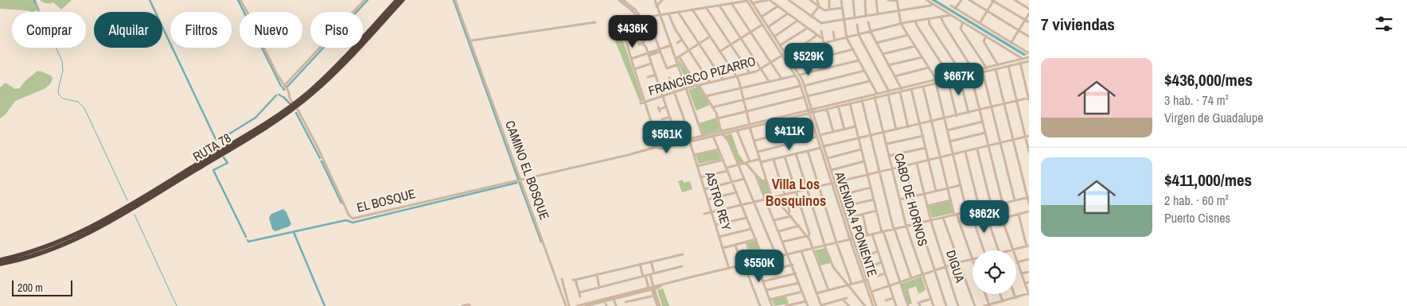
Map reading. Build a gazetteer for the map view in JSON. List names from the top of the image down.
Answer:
{
  "streets": {
    "highway": ["RUTA 78"],
    "street": [
      "FRANCISCO PIZARRO",
      "CAMINO EL BOSQUE",
      "CABO DE HORNOS",
      "EL BOSQUE",
      "ASTRO REY",
      "AVENIDA 4 PONIENTE",
      "DIGUA"
    ]
  },
  "crossings": [
    ["FRANCISCO PIZARRO", "ASTRO REY"],
    ["FRANCISCO PIZARRO", "AVENIDA 4 PONIENTE"],
    ["CAMINO EL BOSQUE", "EL BOSQUE"]
  ],
  "districts": ["Villa Los Bosquinos"],
  "scale_bar": "200 m",
  "page": {
    "heading": "7 viviendas",
    "chip": [
      "Comprar",
      "Alquilar",
      "Filtros",
      "Nuevo",
      "Piso"
    ],
    "price": [
      "$436K",
      "$529K",
      "$667K",
      "$411K",
      "$561K",
      "$862K",
      "$550K"
    ],
    "list": [
      {
        "name": "$436,000/mes",
        "note": "3 hab. · 74 m² · Virgen de Guadalupe"
      },
      {
        "name": "$411,000/mes",
        "note": "2 hab. · 60 m² · Puerto Cisnes"
      }
    ],
    "scale": "200 m"
  }
}
